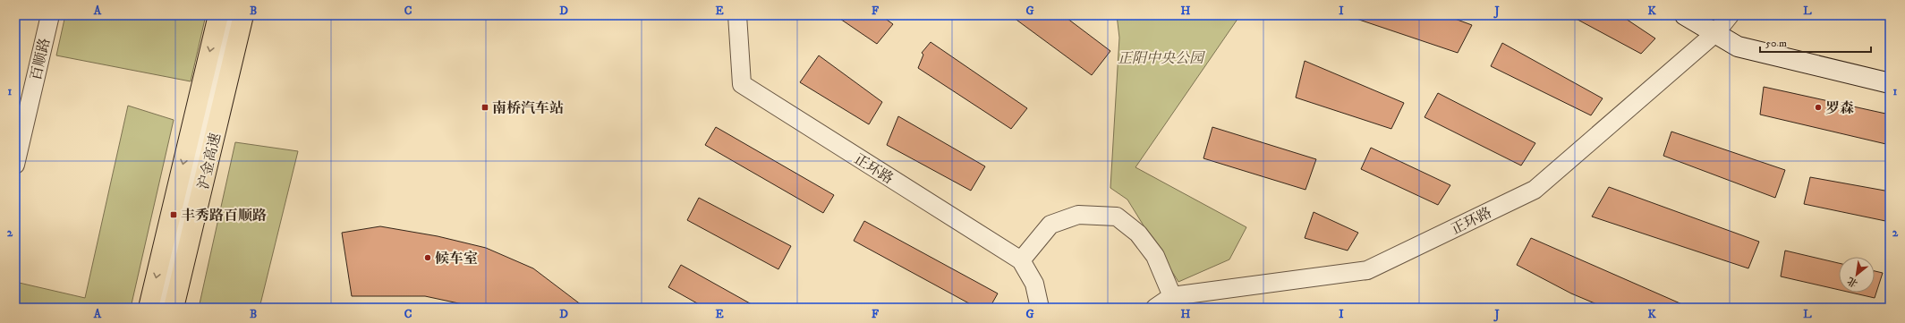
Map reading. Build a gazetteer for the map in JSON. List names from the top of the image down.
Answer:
{
  "streets": {
    "highway": ["沪金高速"],
    "street": ["百顺路", "正环路"]
  },
  "parks": ["正阳中央公园"],
  "places": {
    "transit": ["南桥汽车站", "丰秀路百顺路"],
    "other": ["罗森", "候车室"]
  },
  "scale_bar": "50 m",
  "north": "bottom left",
  "grid": {
    "columns": [
      "A",
      "B",
      "C",
      "D",
      "E",
      "F",
      "G",
      "H",
      "I",
      "J",
      "K",
      "L"
    ],
    "rows": ["1", "2"]
  }
}
